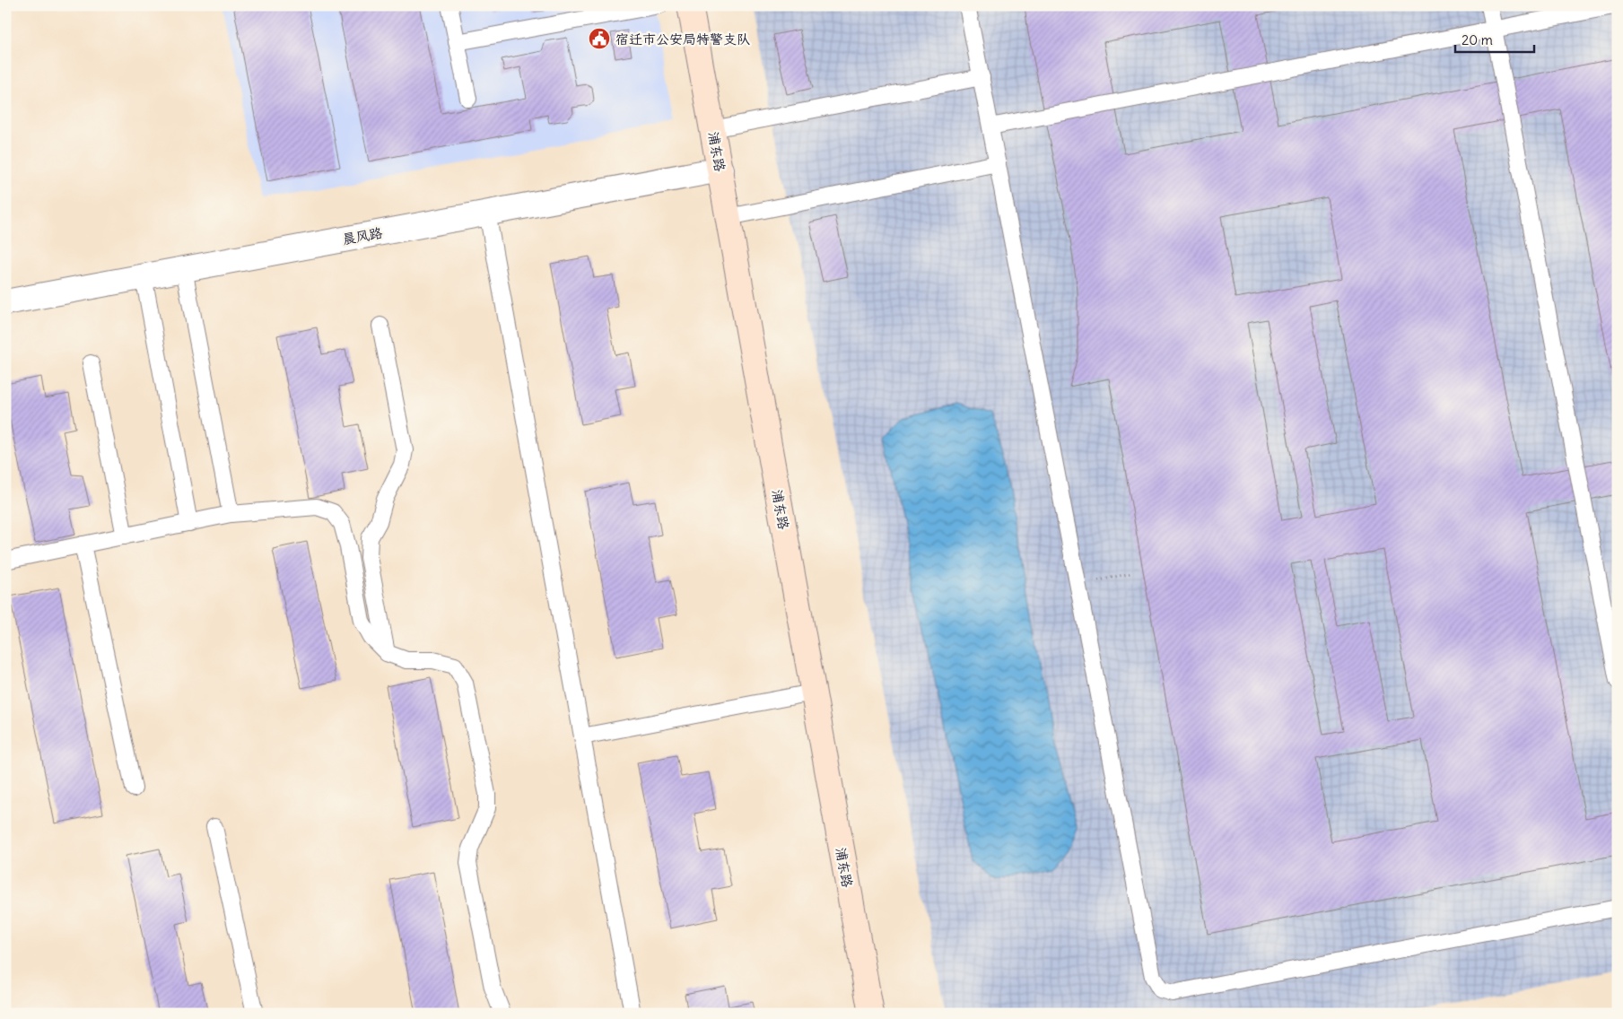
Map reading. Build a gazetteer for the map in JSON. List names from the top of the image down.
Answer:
{
  "streets": {
    "street": ["浦东路", "晨风路"]
  },
  "crossings": [
    ["浦东路", "晨风路"]
  ],
  "places": {
    "public building": ["宿迁市公安局特警支队"]
  },
  "scale_bar": "20 m"
}
